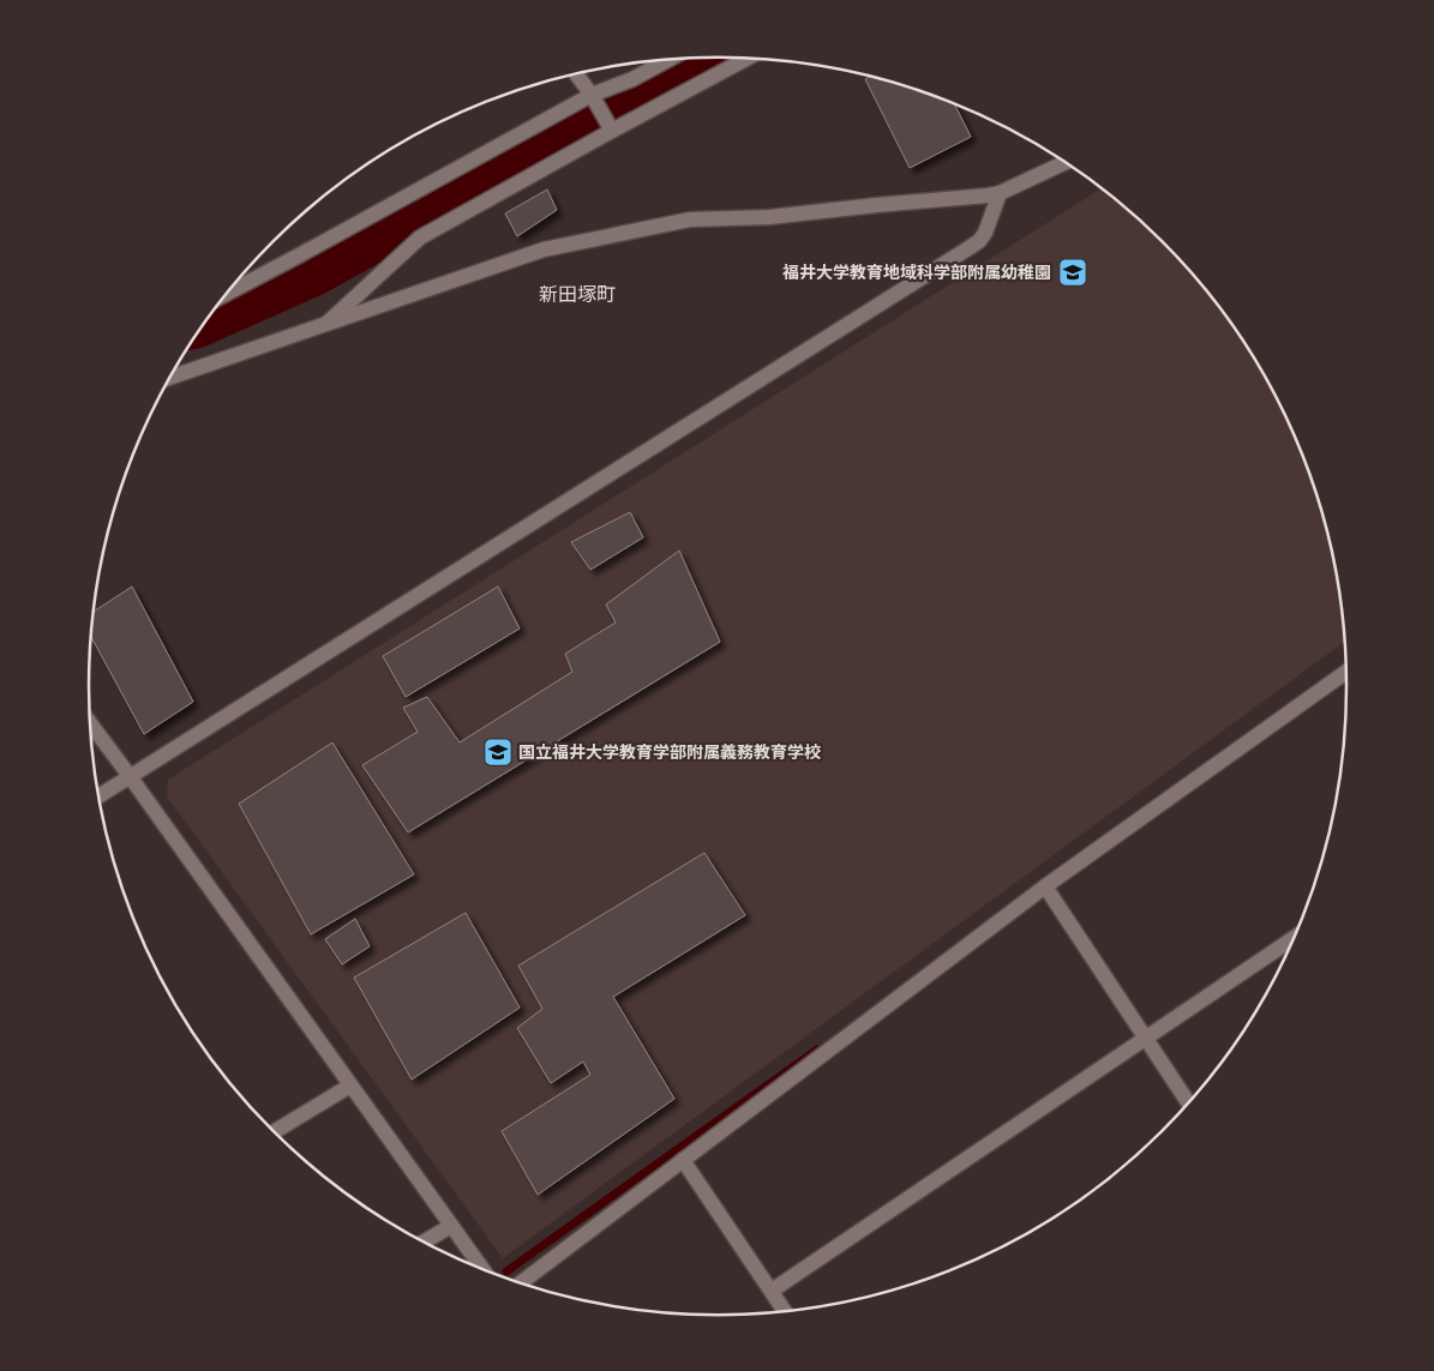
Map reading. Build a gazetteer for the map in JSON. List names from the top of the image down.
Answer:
{
  "districts": ["新田塚町"],
  "places": {
    "school or university": ["福井大学教育地域科学部附属幼稚園", "国立福井大学教育学部附属義務教育学校"]
  }
}
